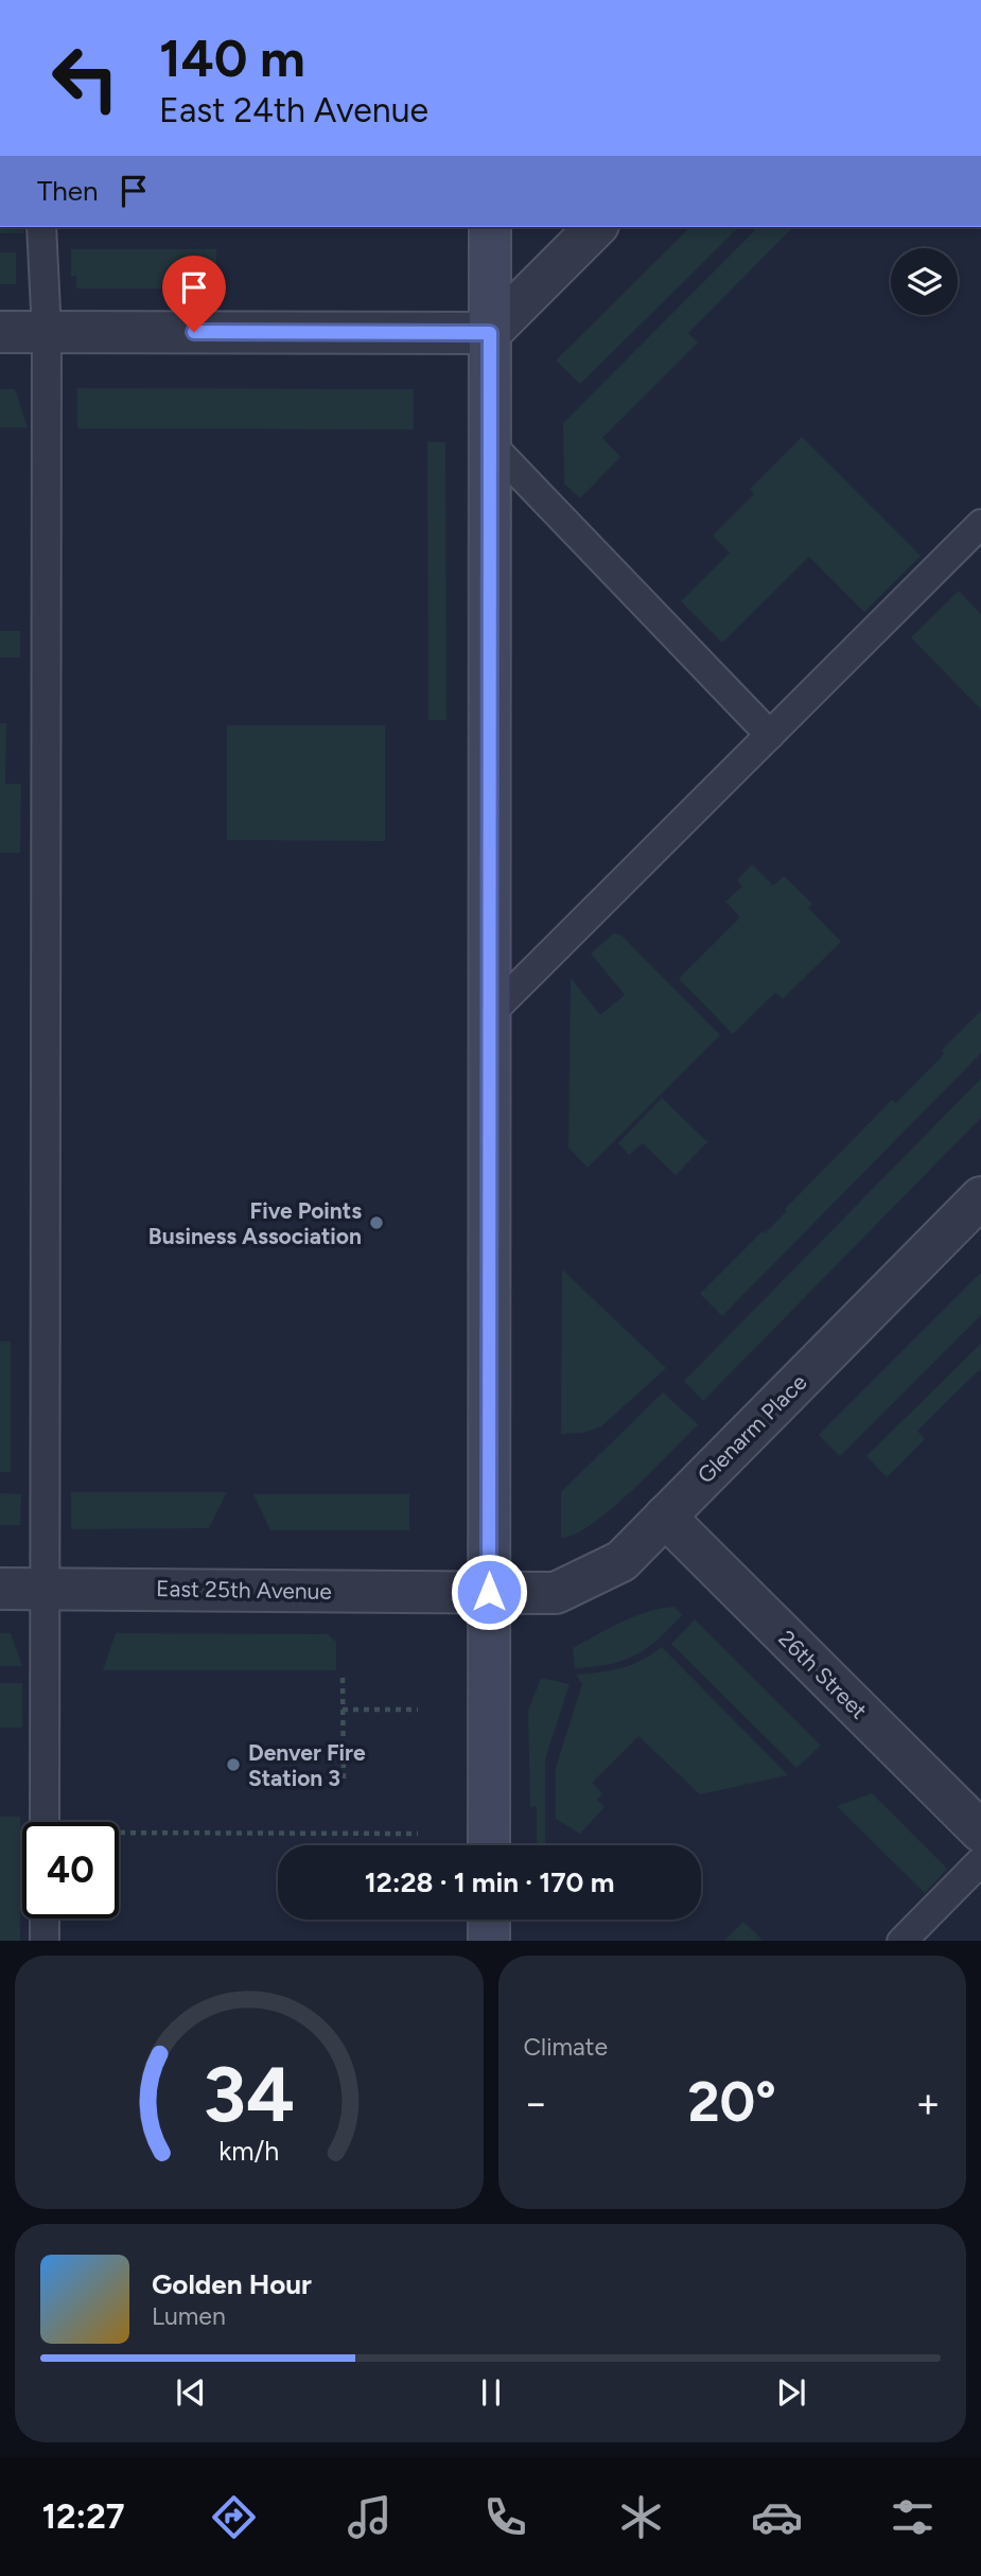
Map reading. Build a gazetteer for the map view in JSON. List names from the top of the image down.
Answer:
{
  "streets": {
    "street": ["Glenarm Place", "East 25th Avenue", "26th Street"]
  },
  "crossings": [
    ["Glenarm Place", "East 25th Avenue"],
    ["Glenarm Place", "26th Street"]
  ],
  "places": ["Five Points Business Association", "Denver Fire Station 3"],
  "page": {
    "turn": ["140 m", "East 24th Avenue"],
    "then": "Then",
    "limit": "40",
    "trip": "12:28 · 1 min · 170 m",
    "tile": "Climate",
    "heat": ["−", "20°", "+"],
    "song": ["Golden Hour", "Lumen"],
    "tabs": "12:27",
    "gauge": ["34", "km/h"]
  }
}
